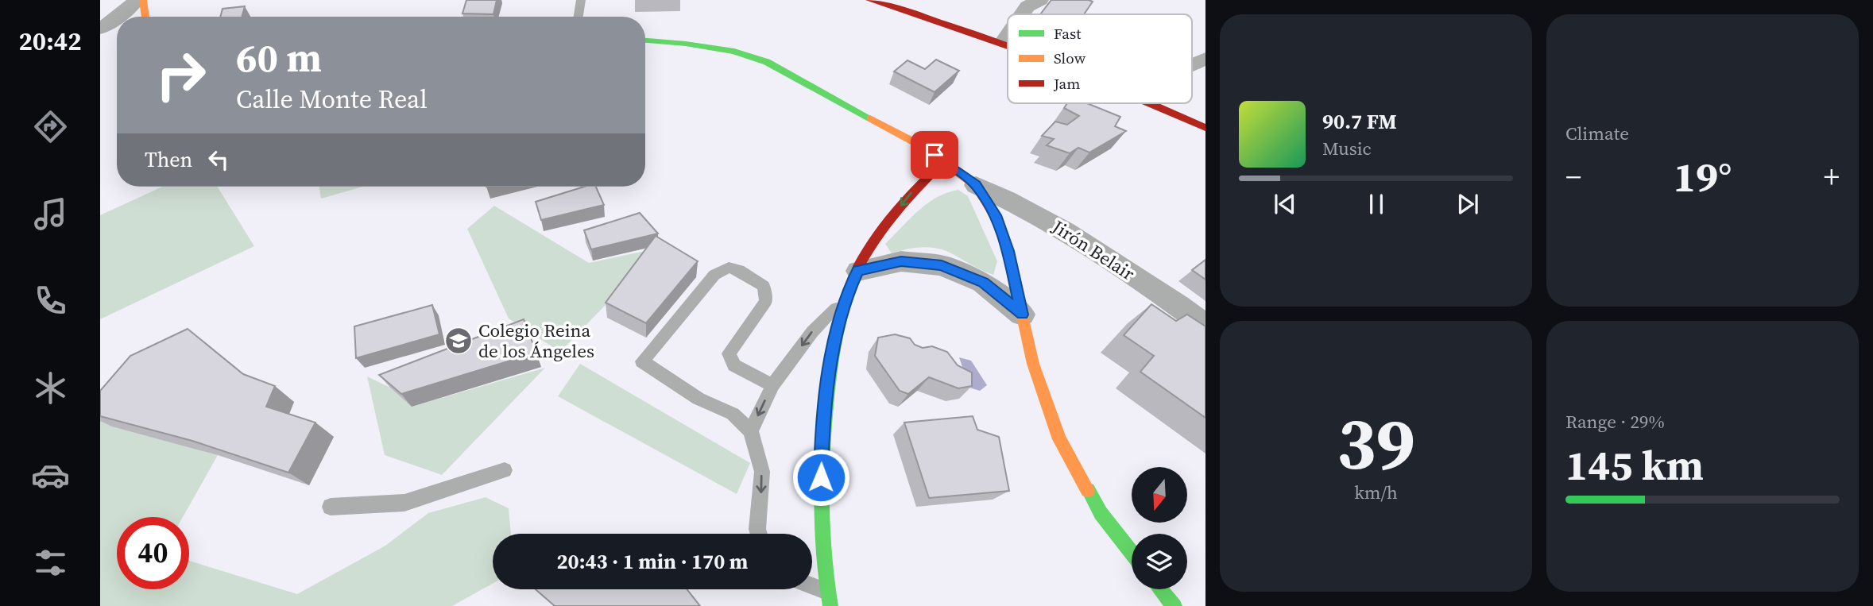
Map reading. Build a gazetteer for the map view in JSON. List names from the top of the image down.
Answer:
{
  "streets": {
    "street": ["Jirón Belair"]
  },
  "places": {
    "school or university": ["Colegio Reina de los Ángeles"]
  },
  "legend": ["Fast", "Slow", "Jam"],
  "north": "bottom",
  "page": {
    "tabs": "20:42",
    "tile": [
      "Climate",
      ["39", "km/h"],
      ["Range · 29%", "145 km"]
    ],
    "turn": ["60 m", "Calle Monte Real"],
    "song": ["90.7 FM", "Music"],
    "then": "Then",
    "heat": ["−", "19°", "+"],
    "limit": "40",
    "trip": "20:43 · 1 min · 170 m"
  }
}
